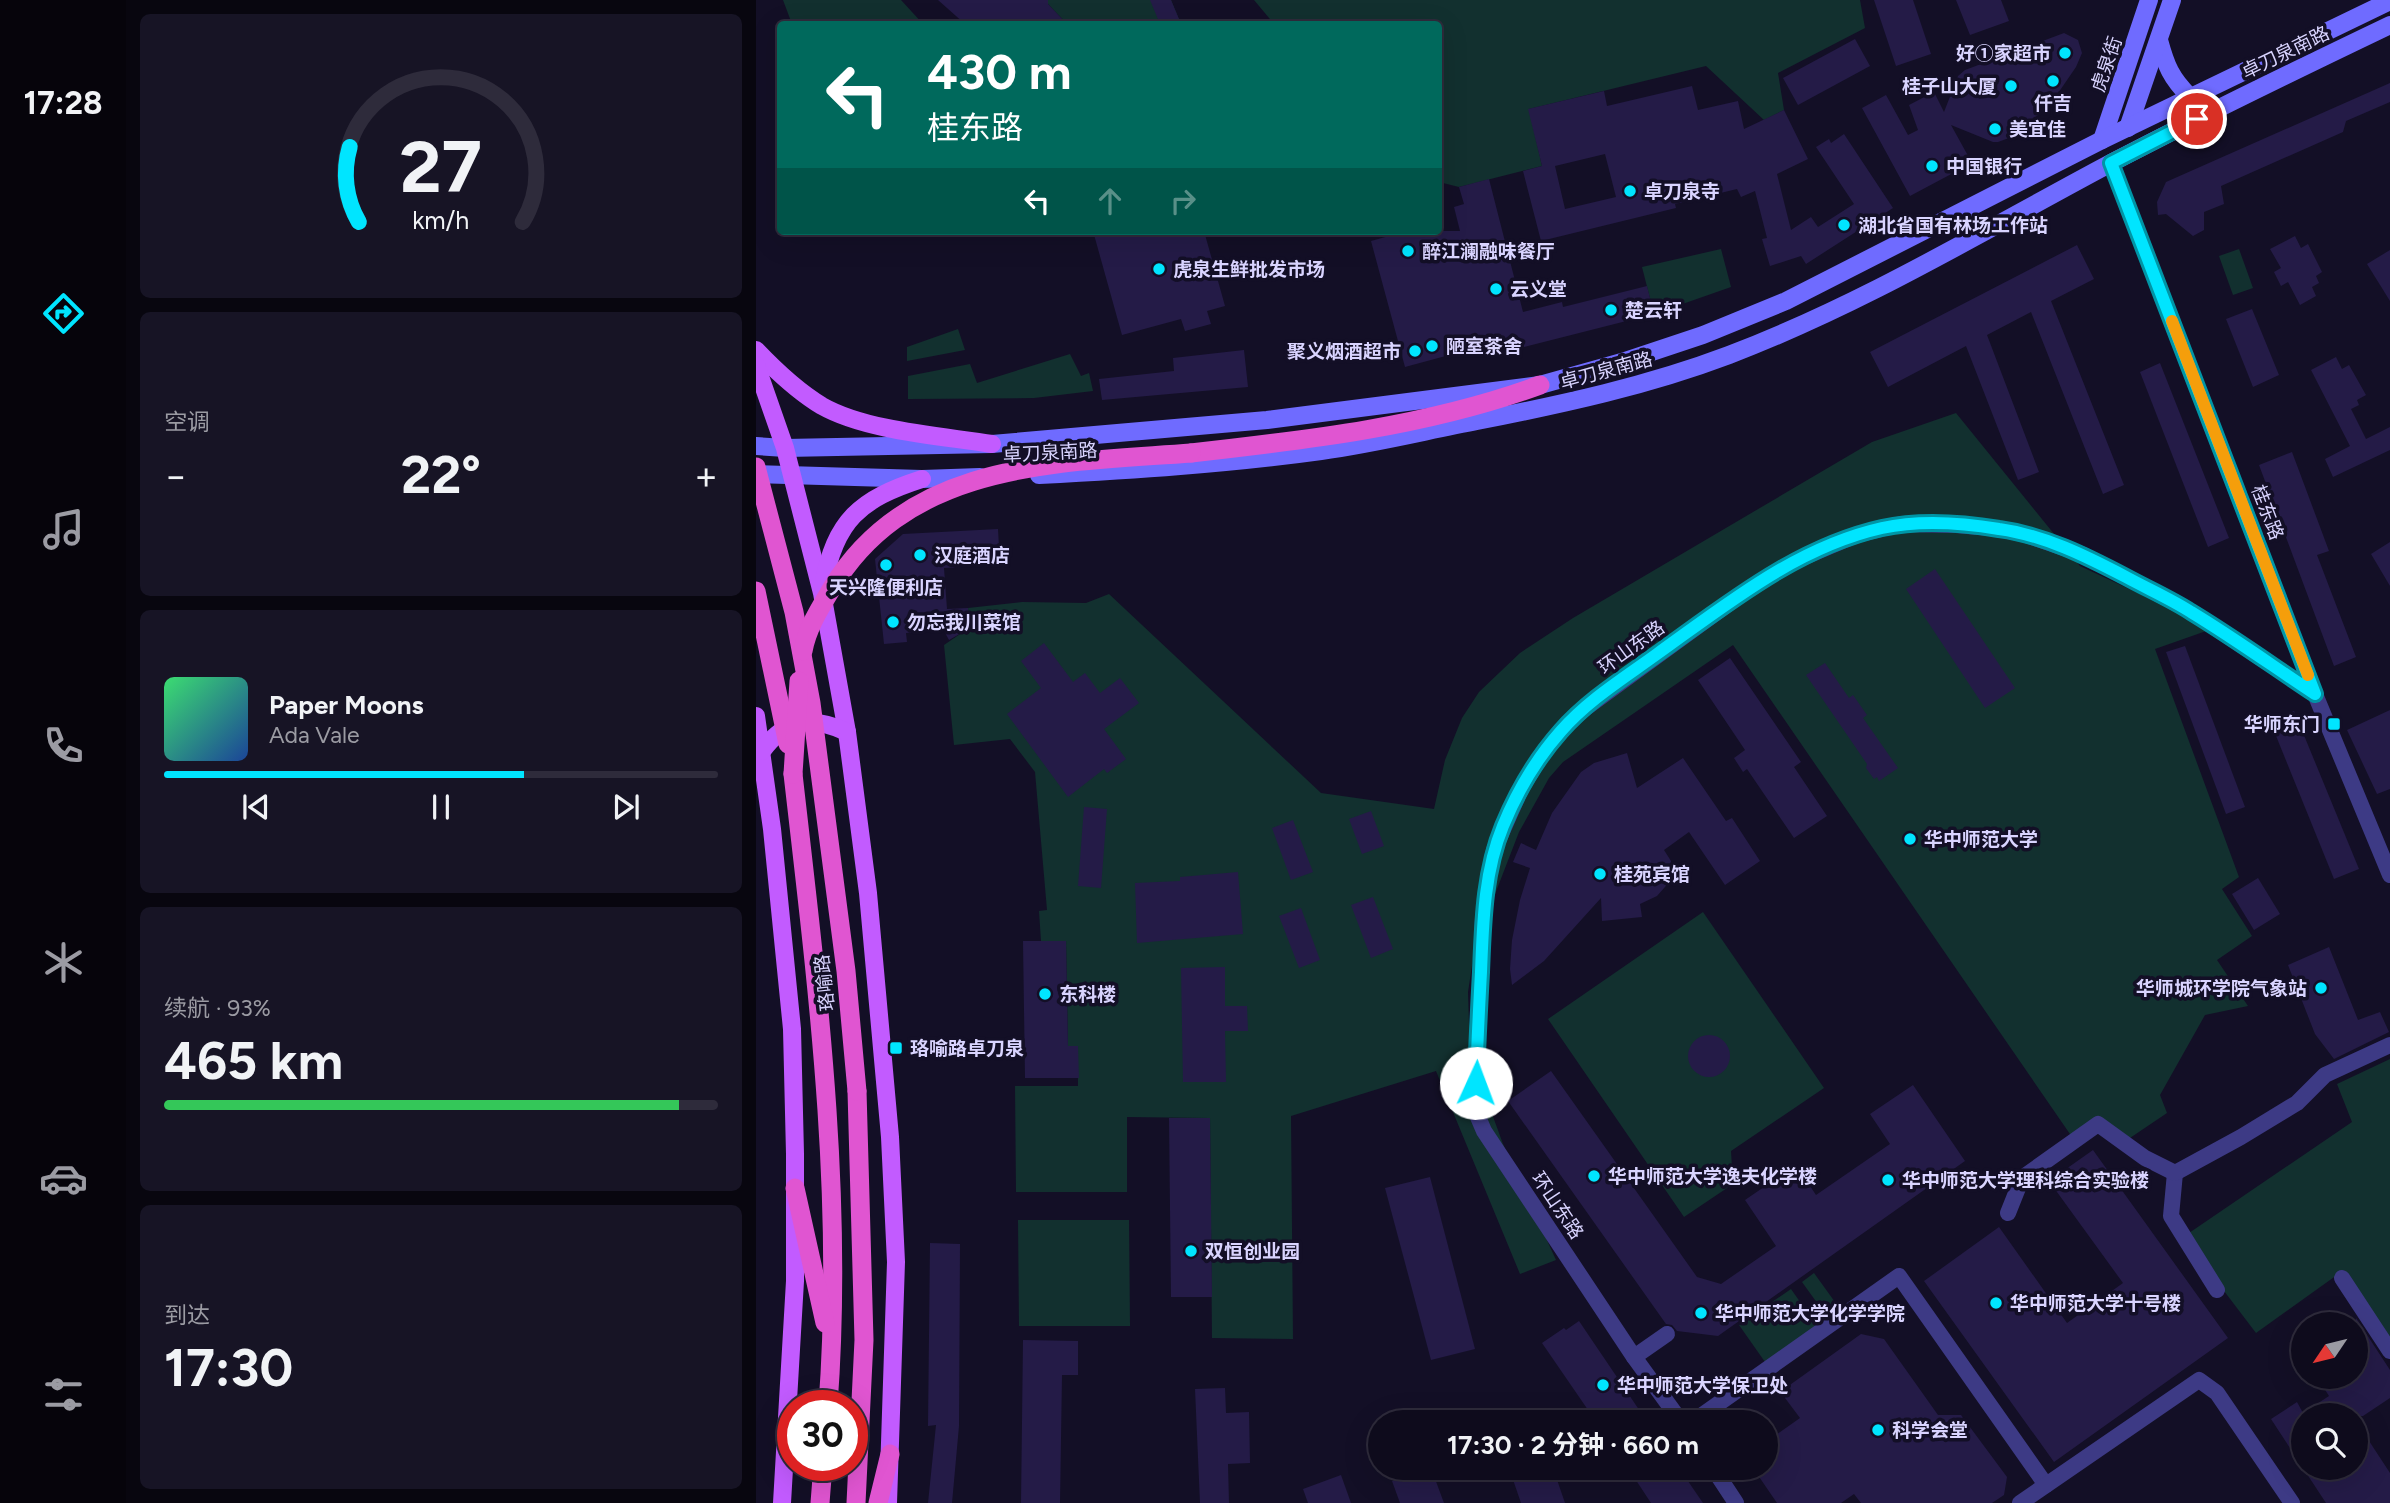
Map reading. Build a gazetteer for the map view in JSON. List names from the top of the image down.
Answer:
{
  "streets": {
    "highway": ["珞喻路"],
    "main road": ["卓刀泉南路", "虎泉街"],
    "street": ["桂东路", "环山东路"]
  },
  "crossings": [
    ["卓刀泉南路", "虎泉街"],
    ["卓刀泉南路", "桂东路"],
    ["桂东路", "环山东路"]
  ],
  "places": {
    "other": [
      "好①家超市",
      "仟吉",
      "桂子山大厦",
      "美宜佳",
      "中国银行",
      "卓刀泉寺",
      "湖北省国有林场工作站",
      "醉江澜融味餐厅",
      "虎泉生鲜批发市场",
      "云义堂",
      "楚云轩",
      "陋室茶舍",
      "聚义烟酒超市",
      "汉庭酒店",
      "天兴隆便利店",
      "勿忘我川菜馆",
      "华中师范大学",
      "桂苑宾馆",
      "华师城环学院气象站",
      "东科楼",
      "华中师范大学逸夫化学楼",
      "华中师范大学理科综合实验楼",
      "双恒创业园",
      "华中师范大学十号楼",
      "华中师范大学化学学院",
      "华中师范大学保卫处",
      "科学会堂"
    ],
    "transit": ["华师东门", "珞喻路卓刀泉"]
  },
  "north": "bottom left",
  "page": {
    "tabs": "17:28",
    "turn": ["430 m", "桂东路"],
    "tile": [
      "空调",
      ["续航 · 93%", "465 km"],
      ["到达", "17:30"]
    ],
    "heat": ["−", "22°", "+"],
    "song": ["Paper Moons", "Ada Vale"],
    "limit": "30",
    "trip": "17:30 · 2 分钟 · 660 m",
    "gauge": ["27", "km/h"]
  }
}
